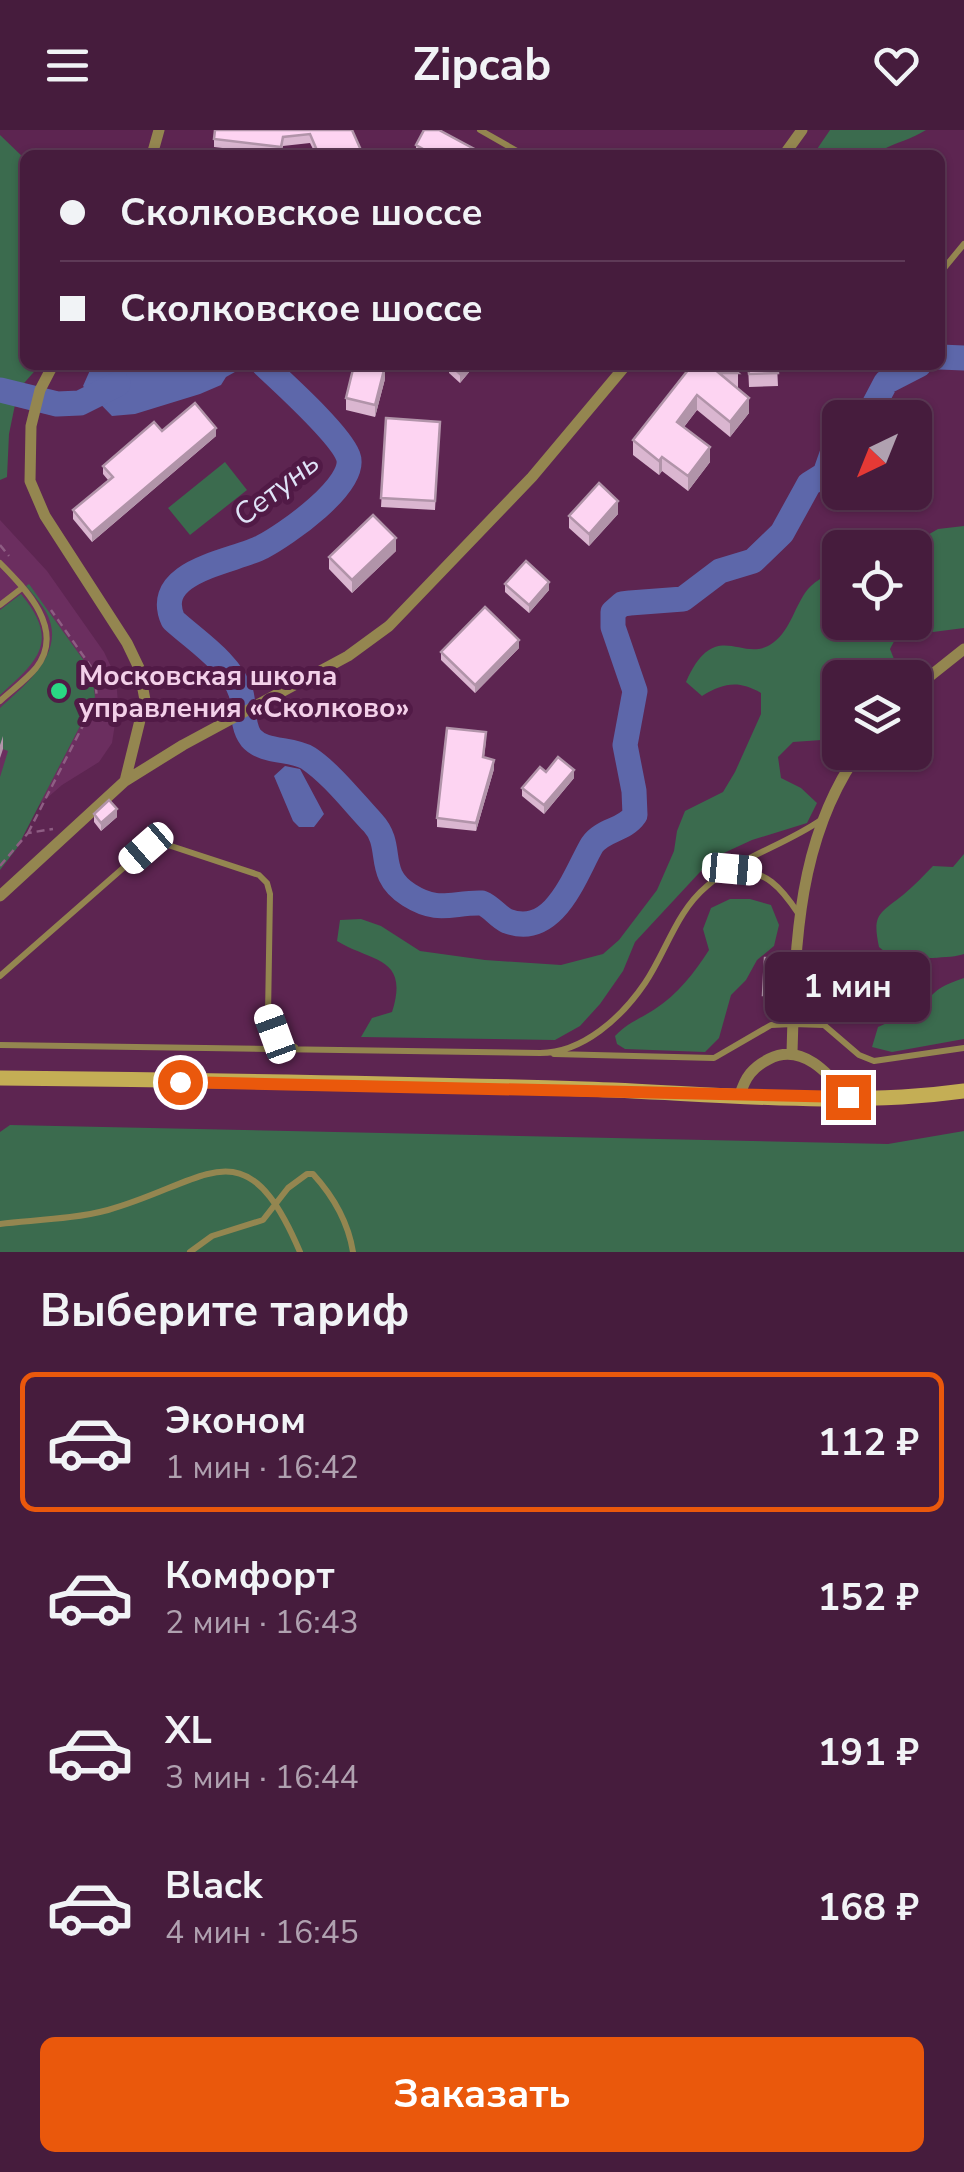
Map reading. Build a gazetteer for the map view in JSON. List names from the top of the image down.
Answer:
{
  "water": ["Сетунь"],
  "places": ["Московская школа управления «Сколково»"],
  "north": "bottom left",
  "page": {
    "header": "Zipcab",
    "banner": ["Сколковское шоссе", "Сколковское шоссе"],
    "bubble": "1 мин",
    "heading": "Выберите тариф",
    "list": [
      {
        "name": "Эконом",
        "note": "1 мин · 16:42",
        "value": "112 ₽"
      },
      {
        "name": "Комфорт",
        "note": "2 мин · 16:43",
        "value": "152 ₽"
      },
      {
        "name": "XL",
        "note": "3 мин · 16:44",
        "value": "191 ₽"
      },
      {
        "name": "Black",
        "note": "4 мин · 16:45",
        "value": "168 ₽"
      }
    ],
    "buttons": "Заказать"
  }
}
